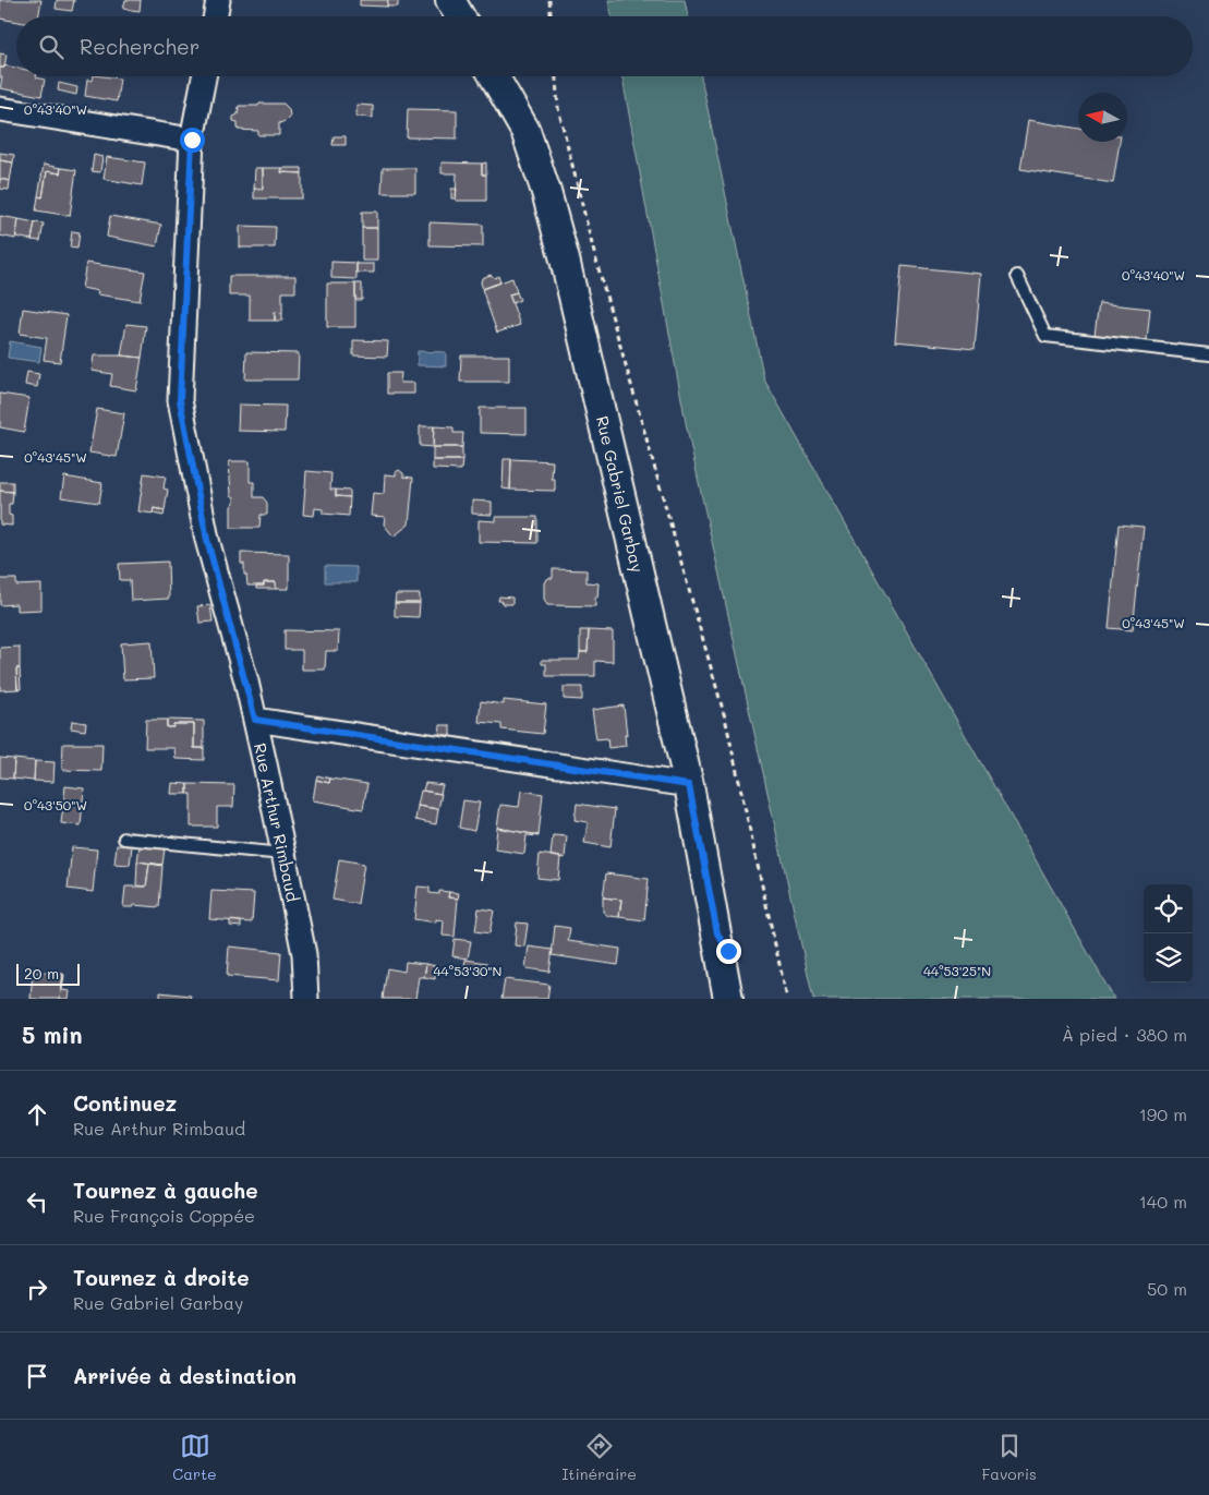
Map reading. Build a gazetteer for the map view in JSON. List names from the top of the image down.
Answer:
{
  "streets": {
    "street": ["Rue Gabriel Garbay", "Rue Arthur Rimbaud"]
  },
  "scale_bar": "20 m",
  "north": "left",
  "page": {
    "search": "Rechercher",
    "scale": "20 m",
    "heading": ["5 min", "À pied · 380 m"],
    "list": [
      ["Continuez", "Rue Arthur Rimbaud", "190 m"],
      ["Tournez à gauche", "Rue François Coppée", "140 m"],
      ["Tournez à droite", "Rue Gabriel Garbay", "50 m"],
      "Arrivée à destination"
    ],
    "nav": ["Carte", "Itinéraire", "Favoris"]
  },
  "coordinates": [
    "0°43'40\"W",
    "0°43'45\"W",
    "0°43'50\"W",
    "44°53'30\"N",
    "44°53'25\"N"
  ]
}
